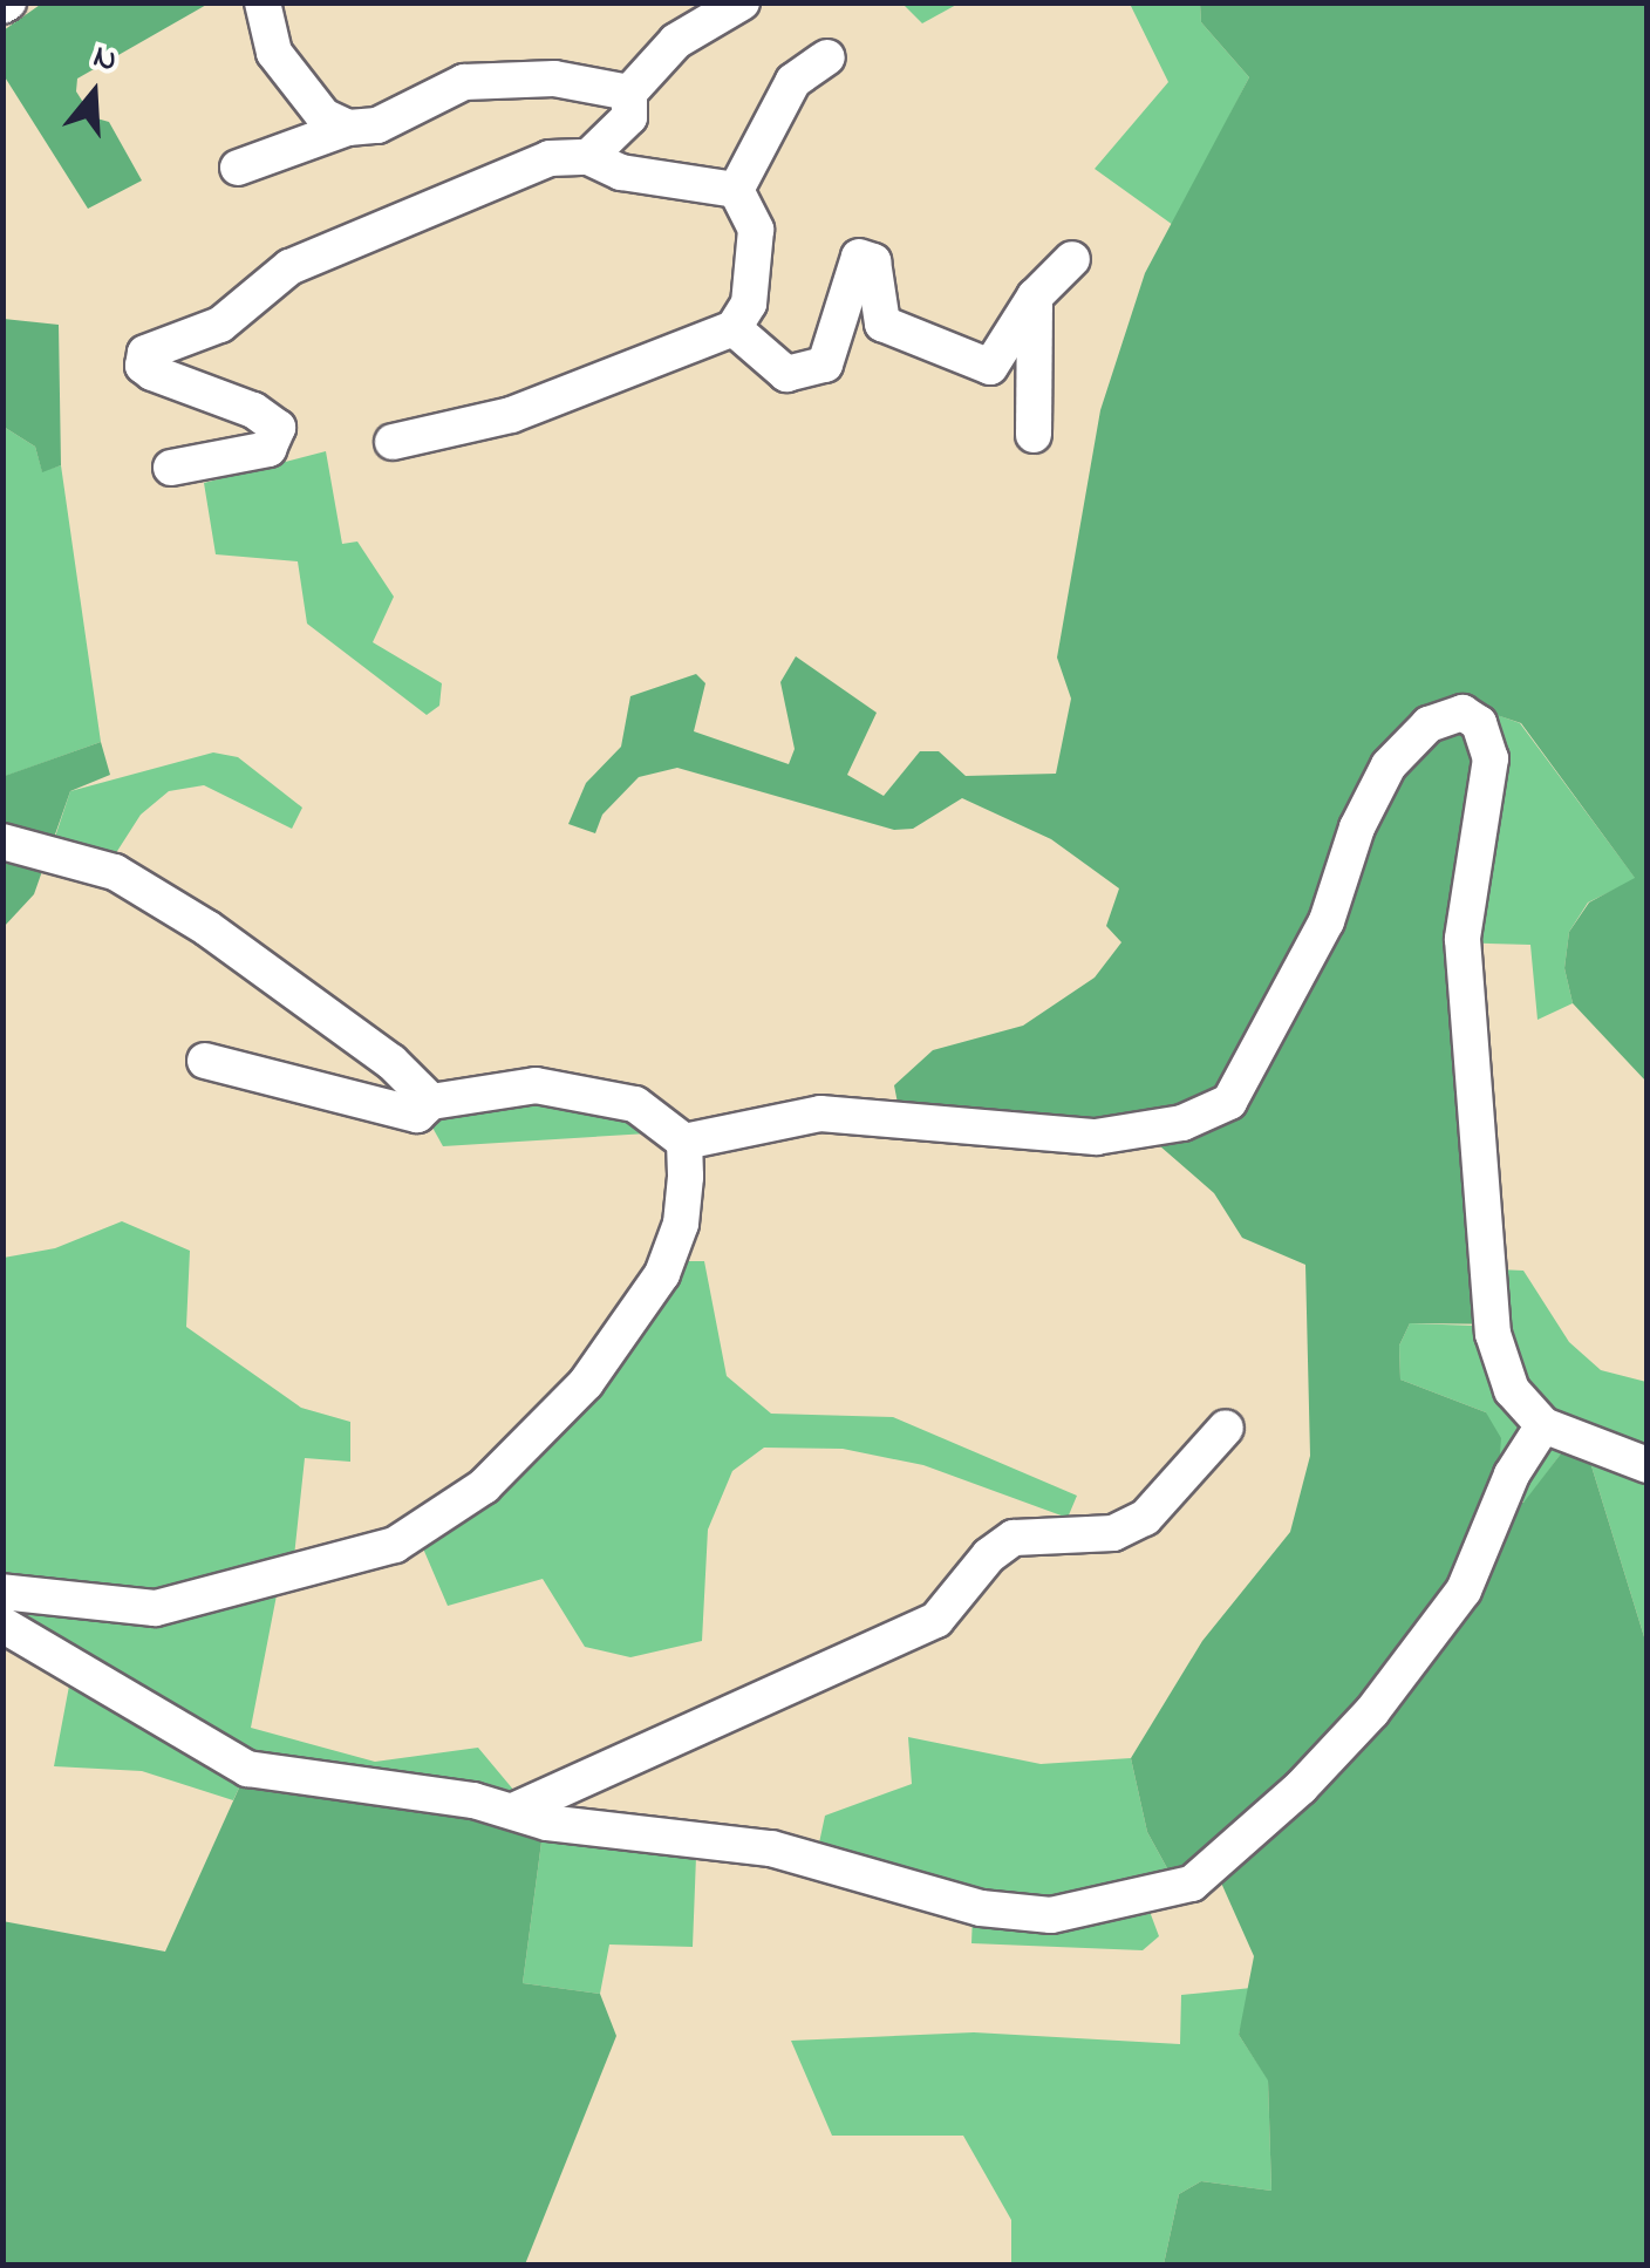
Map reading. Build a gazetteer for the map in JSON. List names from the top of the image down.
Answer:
{
  "north": "top"
}
